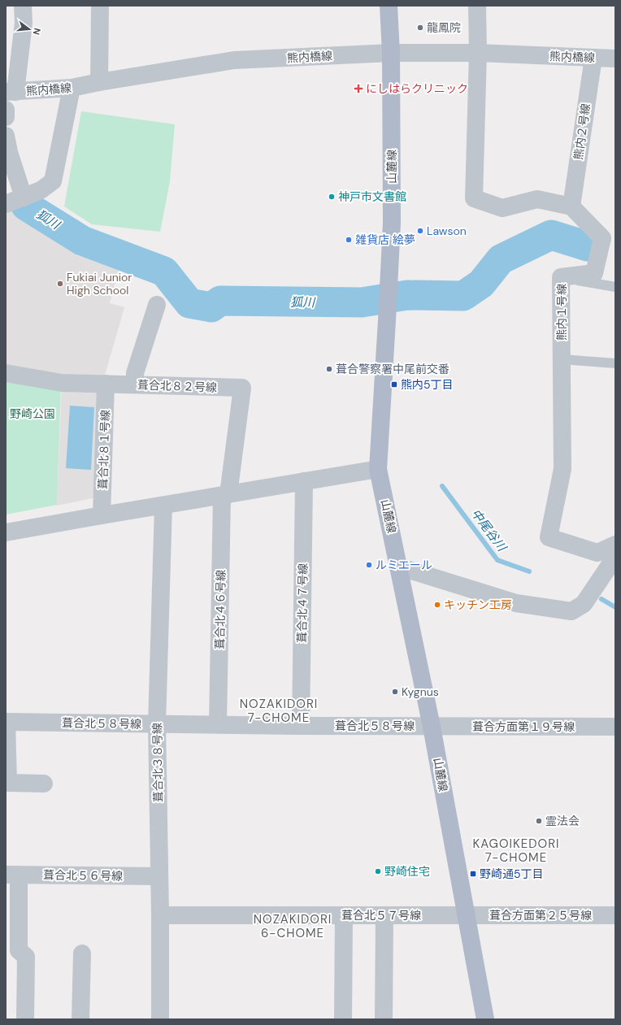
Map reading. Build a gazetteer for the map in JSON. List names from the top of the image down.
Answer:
{
  "streets": {
    "main road": ["山麓線"],
    "street": [
      "熊内橋線",
      "熊内２号線",
      "熊内１号線",
      "葺合北８２号線",
      "葺合北８１号線",
      "葺合北４７号線",
      "葺合北４６号線",
      "葺合北５８号線",
      "葺合方面第１９号線",
      "葺合北３８号線",
      "葺合北５６号線",
      "葺合北５７号線",
      "葺合方面第２５号線"
    ]
  },
  "crossings": [
    ["熊内橋線", "熊内２号線"],
    ["熊内橋線", "山麓線"],
    ["熊内２号線", "熊内１号線"],
    ["山麓線", "葺合北５８号線"],
    ["山麓線", "葺合方面第１９号線"],
    ["山麓線", "葺合北５７号線"],
    ["山麓線", "葺合方面第２５号線"],
    ["葺合北８２号線", "葺合北８１号線"],
    ["葺合北８２号線", "葺合北４６号線"],
    ["葺合北４７号線", "葺合北５８号線"],
    ["葺合北４６号線", "葺合北５８号線"],
    ["葺合北５８号線", "葺合方面第１９号線"],
    ["葺合北５８号線", "葺合北３８号線"],
    ["葺合北３８号線", "葺合北５６号線"],
    ["葺合北３８号線", "葺合北５７号線"],
    ["葺合北５７号線", "葺合方面第２５号線"]
  ],
  "districts": ["NOZAKIDORI 7-CHOME", "KAGOIKEDORI 7-CHOME", "NOZAKIDORI 6-CHOME"],
  "water": ["狐川", "中尾谷川"],
  "parks": ["野崎公園"],
  "places": {
    "other": [
      "龍鳳院",
      "神戸市文書館",
      "Lawson",
      "雑貨店 絵夢",
      "Fukiai Junior High School",
      "葺合警察署中尾前交番",
      "ルミエール",
      "キッチン工房",
      "Kygnus",
      "霊法会",
      "野崎住宅"
    ],
    "health": ["にしはらクリニック"],
    "transit": ["熊内5丁目", "野崎通5丁目"]
  },
  "north": "right"
}
